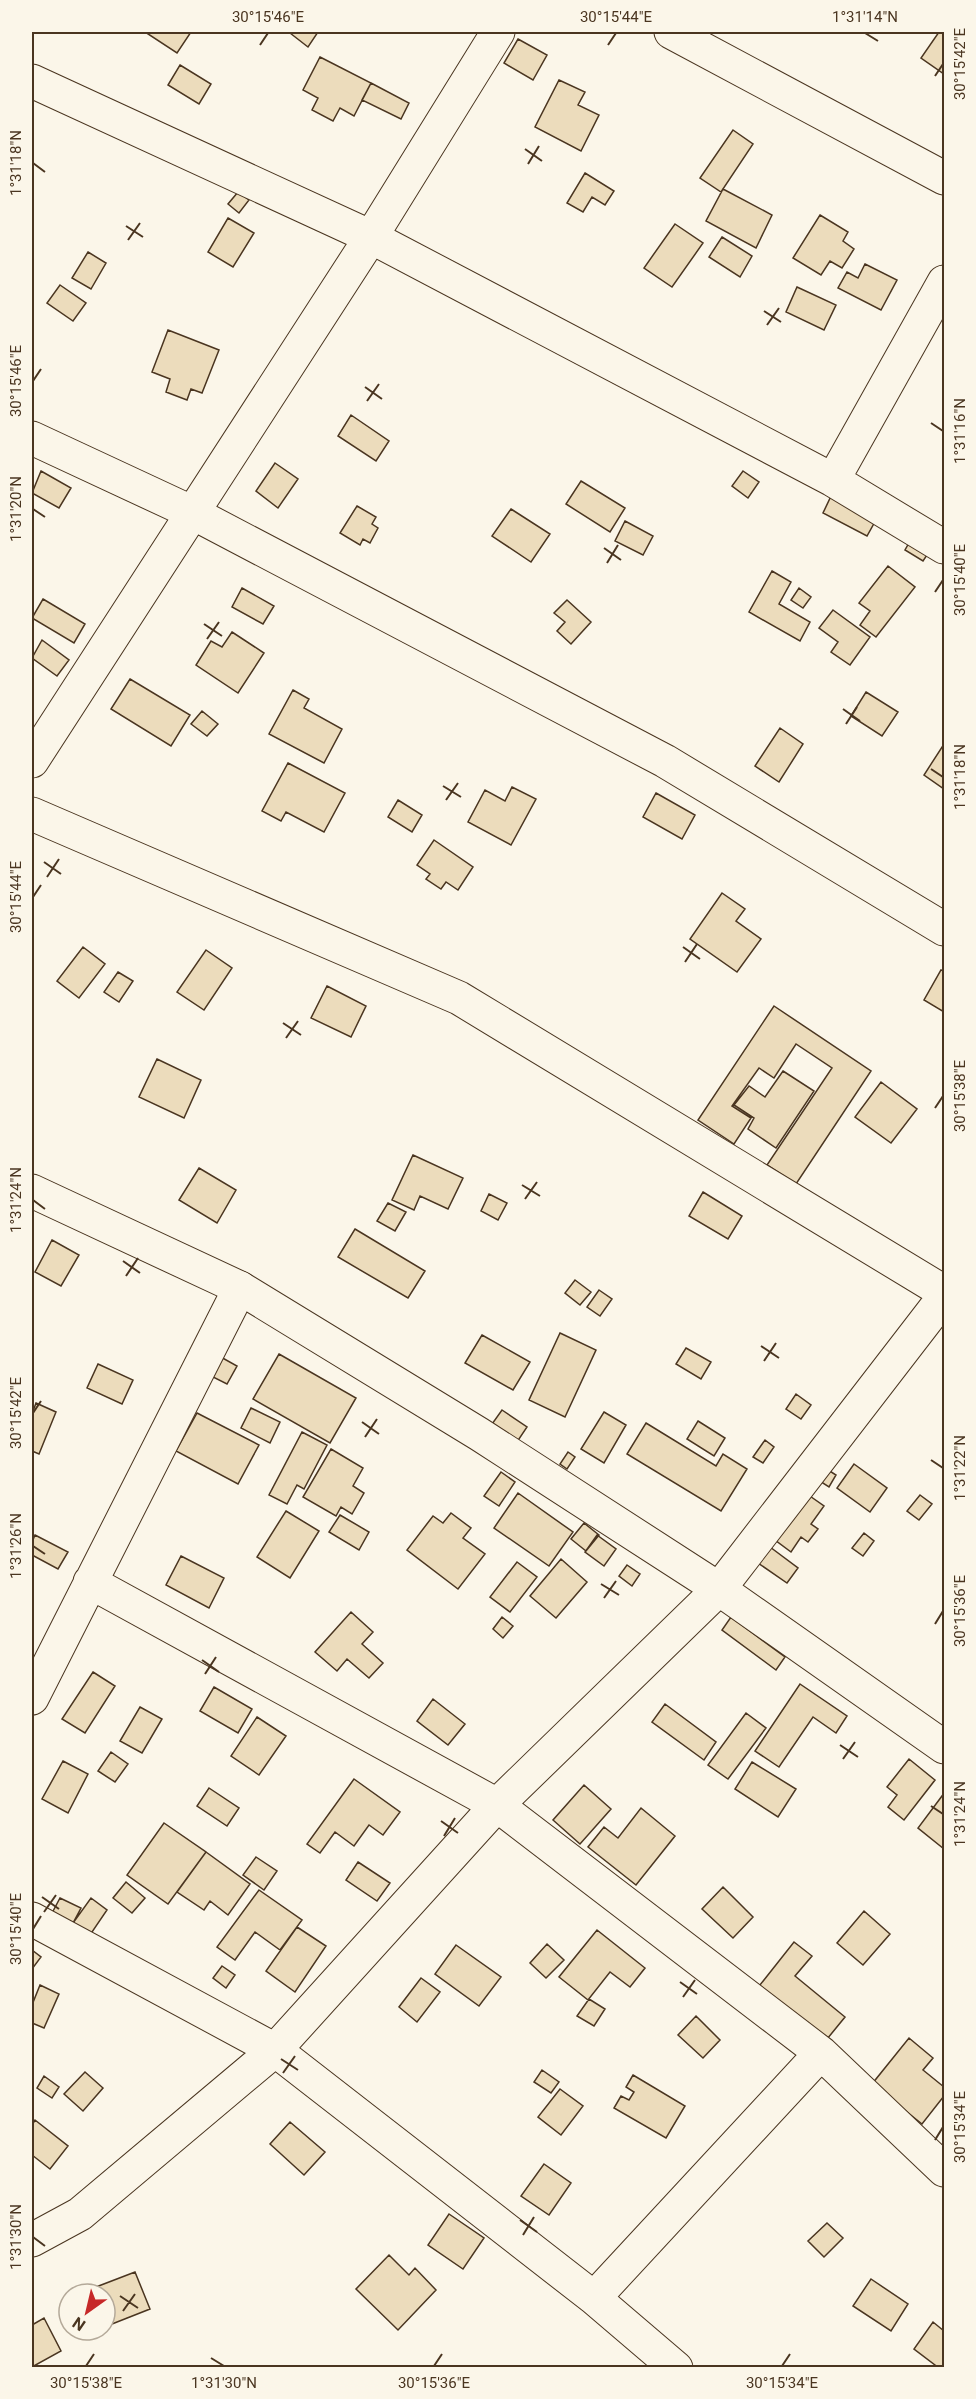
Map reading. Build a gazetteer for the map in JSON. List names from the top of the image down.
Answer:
{
  "north": "bottom left",
  "coordinates": [
    "30°15'46\"E",
    "30°15'44\"E",
    "1°31'14\"N",
    "30°15'42\"E",
    "1°31'18\"N",
    "1°31'16\"N",
    "1°31'20\"N",
    "30°15'40\"E",
    "30°15'38\"E",
    "1°31'24\"N",
    "1°31'22\"N",
    "1°31'26\"N",
    "30°15'36\"E",
    "30°15'34\"E",
    "1°31'30\"N"
  ]
}
